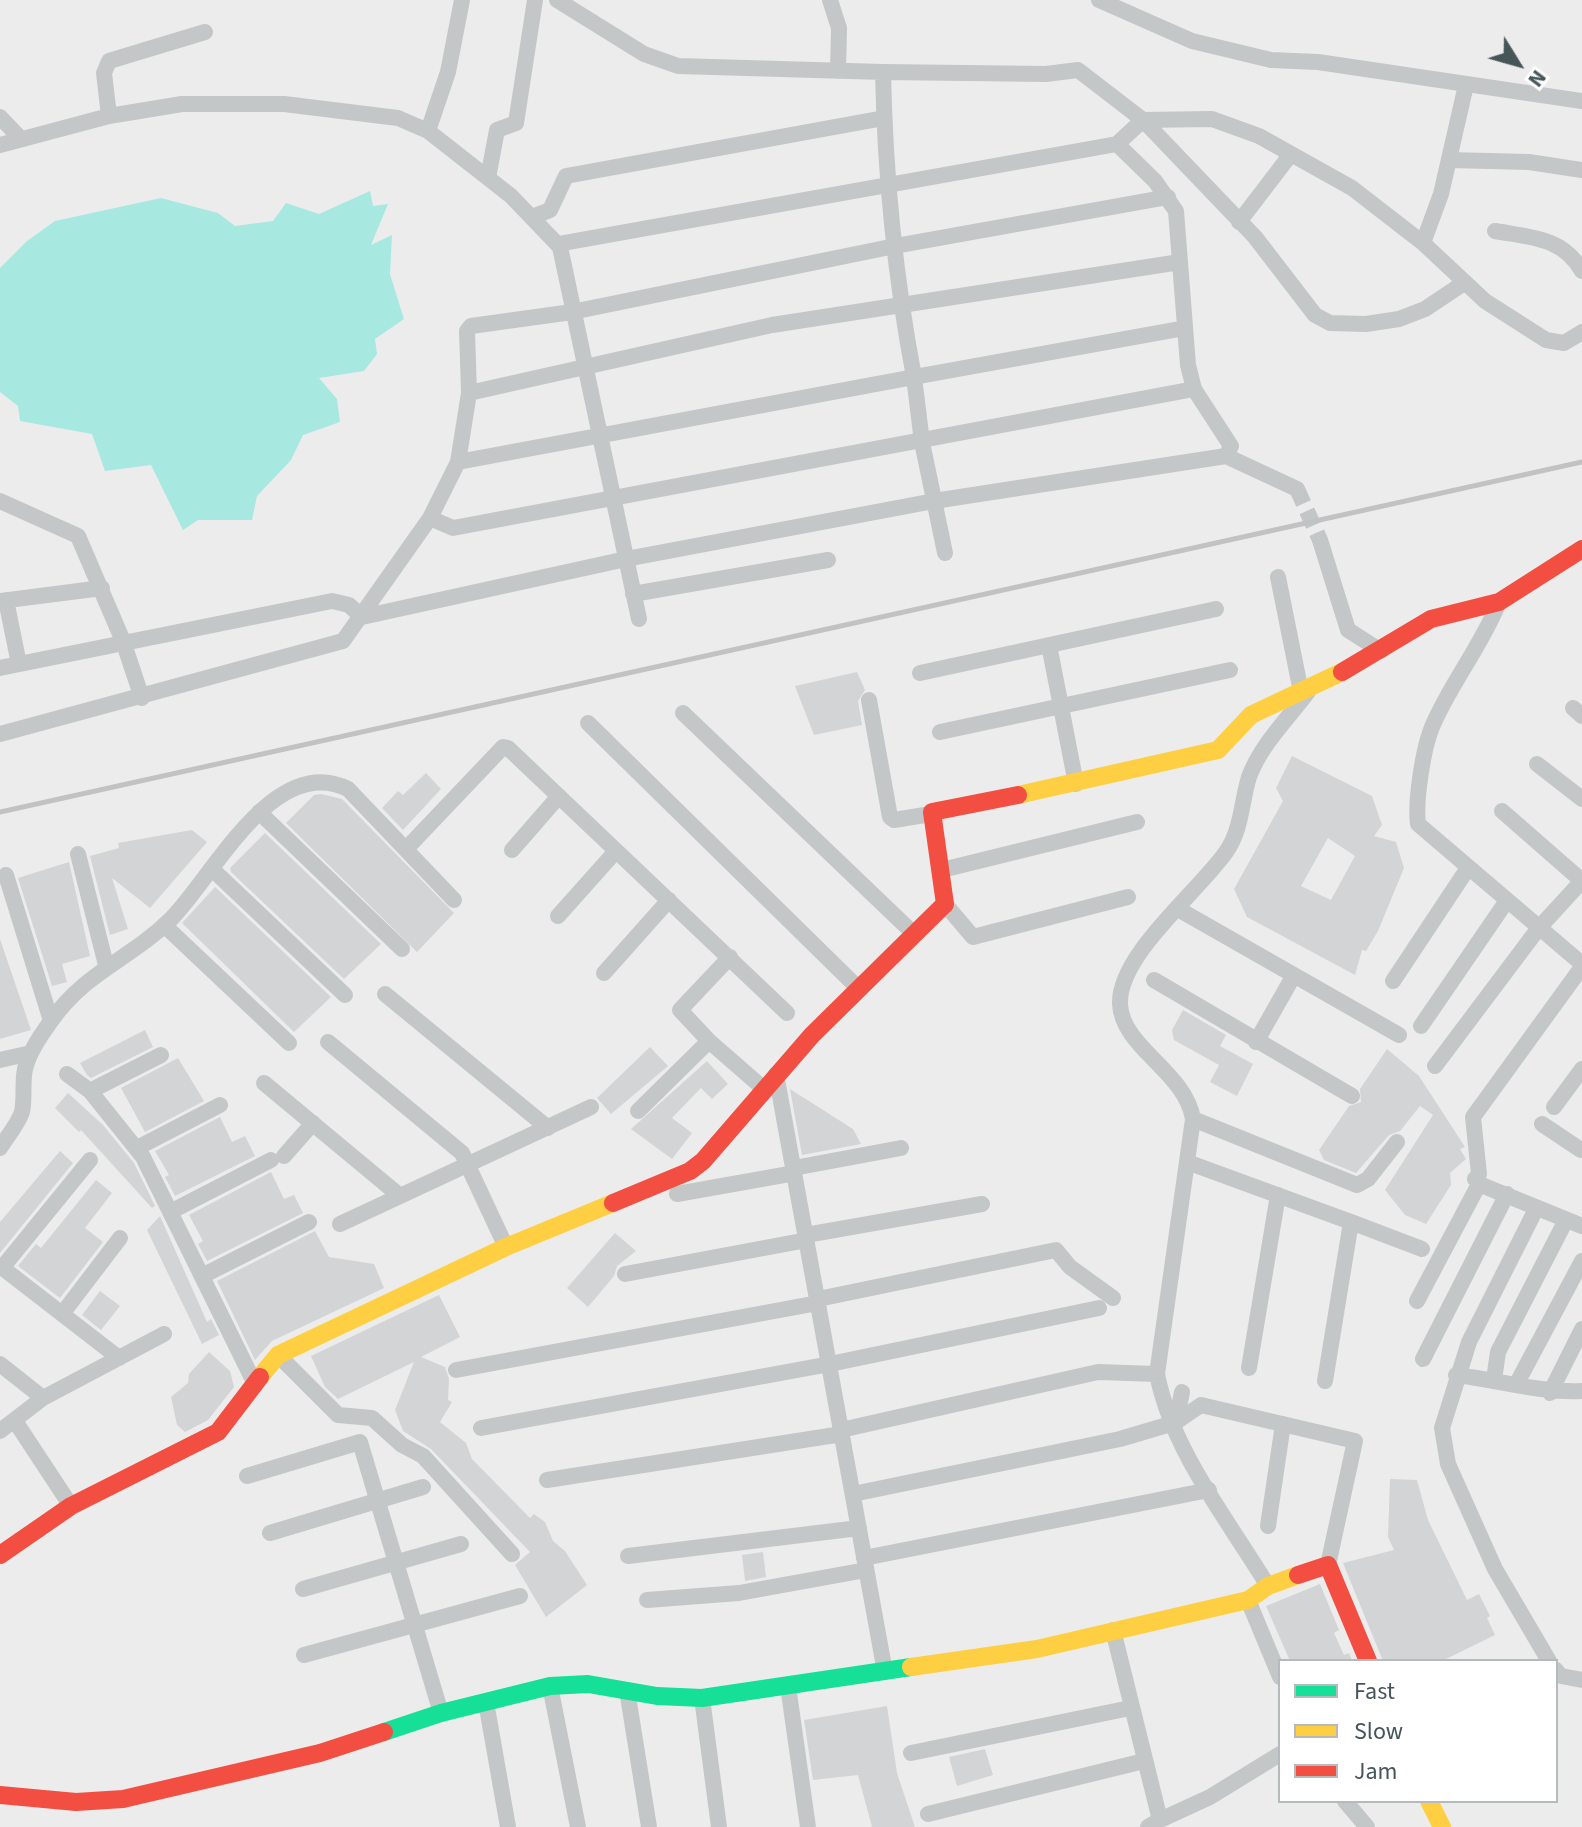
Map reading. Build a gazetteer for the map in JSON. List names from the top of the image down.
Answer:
{
  "legend": ["Fast", "Slow", "Jam"],
  "north": "bottom right"
}
